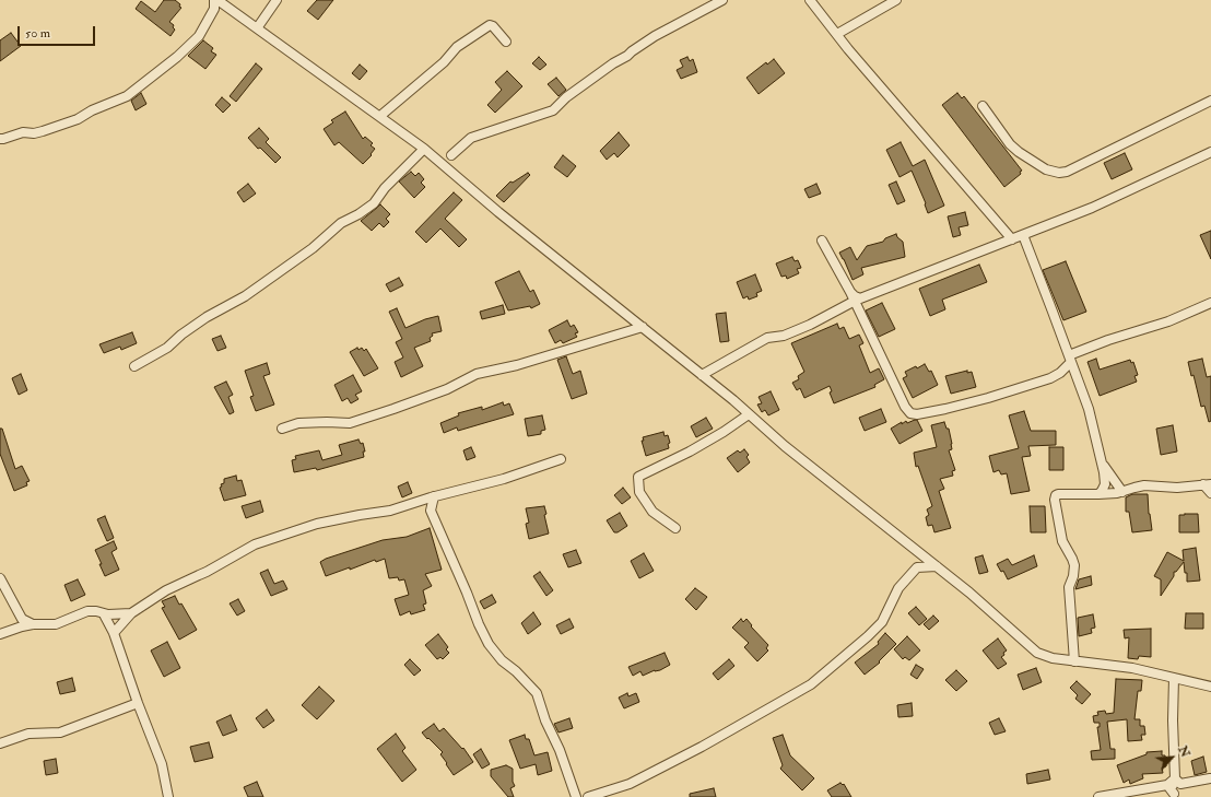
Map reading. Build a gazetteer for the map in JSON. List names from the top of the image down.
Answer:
{
  "scale_bar": "50 m",
  "north": "top right"
}
